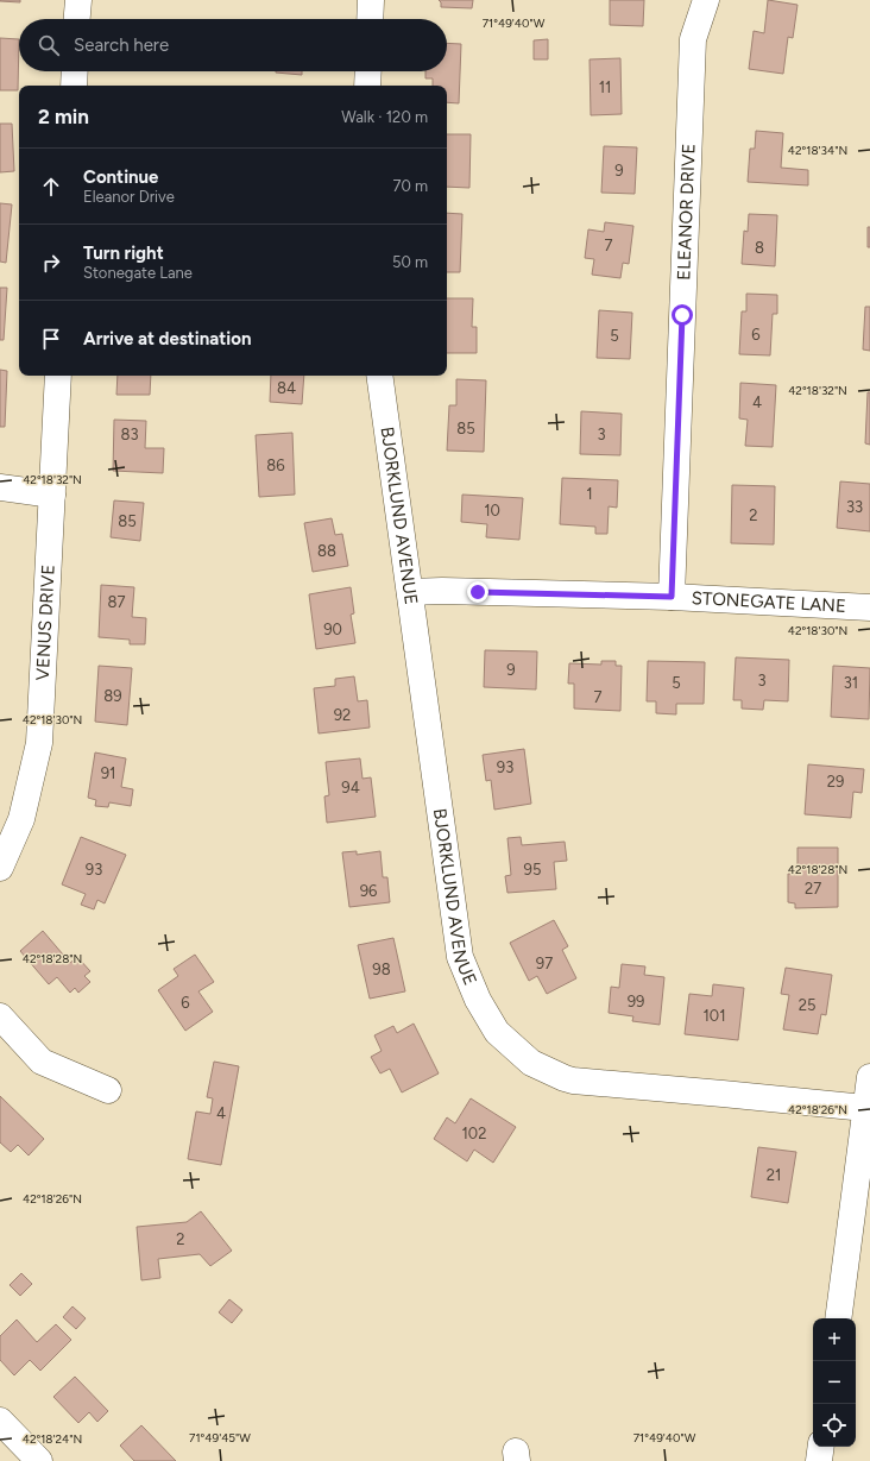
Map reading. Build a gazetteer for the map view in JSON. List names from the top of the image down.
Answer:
{
  "streets": {
    "street": [
      "ELEANOR DRIVE",
      "BJORKLUND AVENUE",
      "STONEGATE LANE",
      "VENUS DRIVE"
    ]
  },
  "crossings": [
    ["ELEANOR DRIVE", "STONEGATE LANE"],
    ["BJORKLUND AVENUE", "STONEGATE LANE"]
  ],
  "house_numbers": [
    "11",
    "9",
    "7",
    "8",
    "6",
    "5",
    "84",
    "4",
    "85",
    "83",
    "3",
    "86",
    "1",
    "33",
    "10",
    "2",
    "85",
    "88",
    "87",
    "90",
    "9",
    "3",
    "5",
    "31",
    "89",
    "7",
    "92",
    "93",
    "91",
    "29",
    "94",
    "93",
    "95",
    "27",
    "96",
    "97",
    "98",
    "99",
    "6",
    "25",
    "101",
    "4",
    "102",
    "21",
    "2"
  ],
  "page": {
    "search": "Search here",
    "heading": ["2 min", "Walk · 120 m"],
    "list": [
      ["Continue", "Eleanor Drive", "70 m"],
      ["Turn right", "Stonegate Lane", "50 m"],
      "Arrive at destination"
    ],
    "map_buttons": ["+", "−"]
  },
  "coordinates": [
    "71°49'40\"W",
    "42°18'34\"N",
    "42°18'32\"N",
    "42°18'30\"N",
    "42°18'28\"N",
    "42°18'26\"N",
    "71°49'45\"W",
    "42°18'24\"N"
  ]
}
